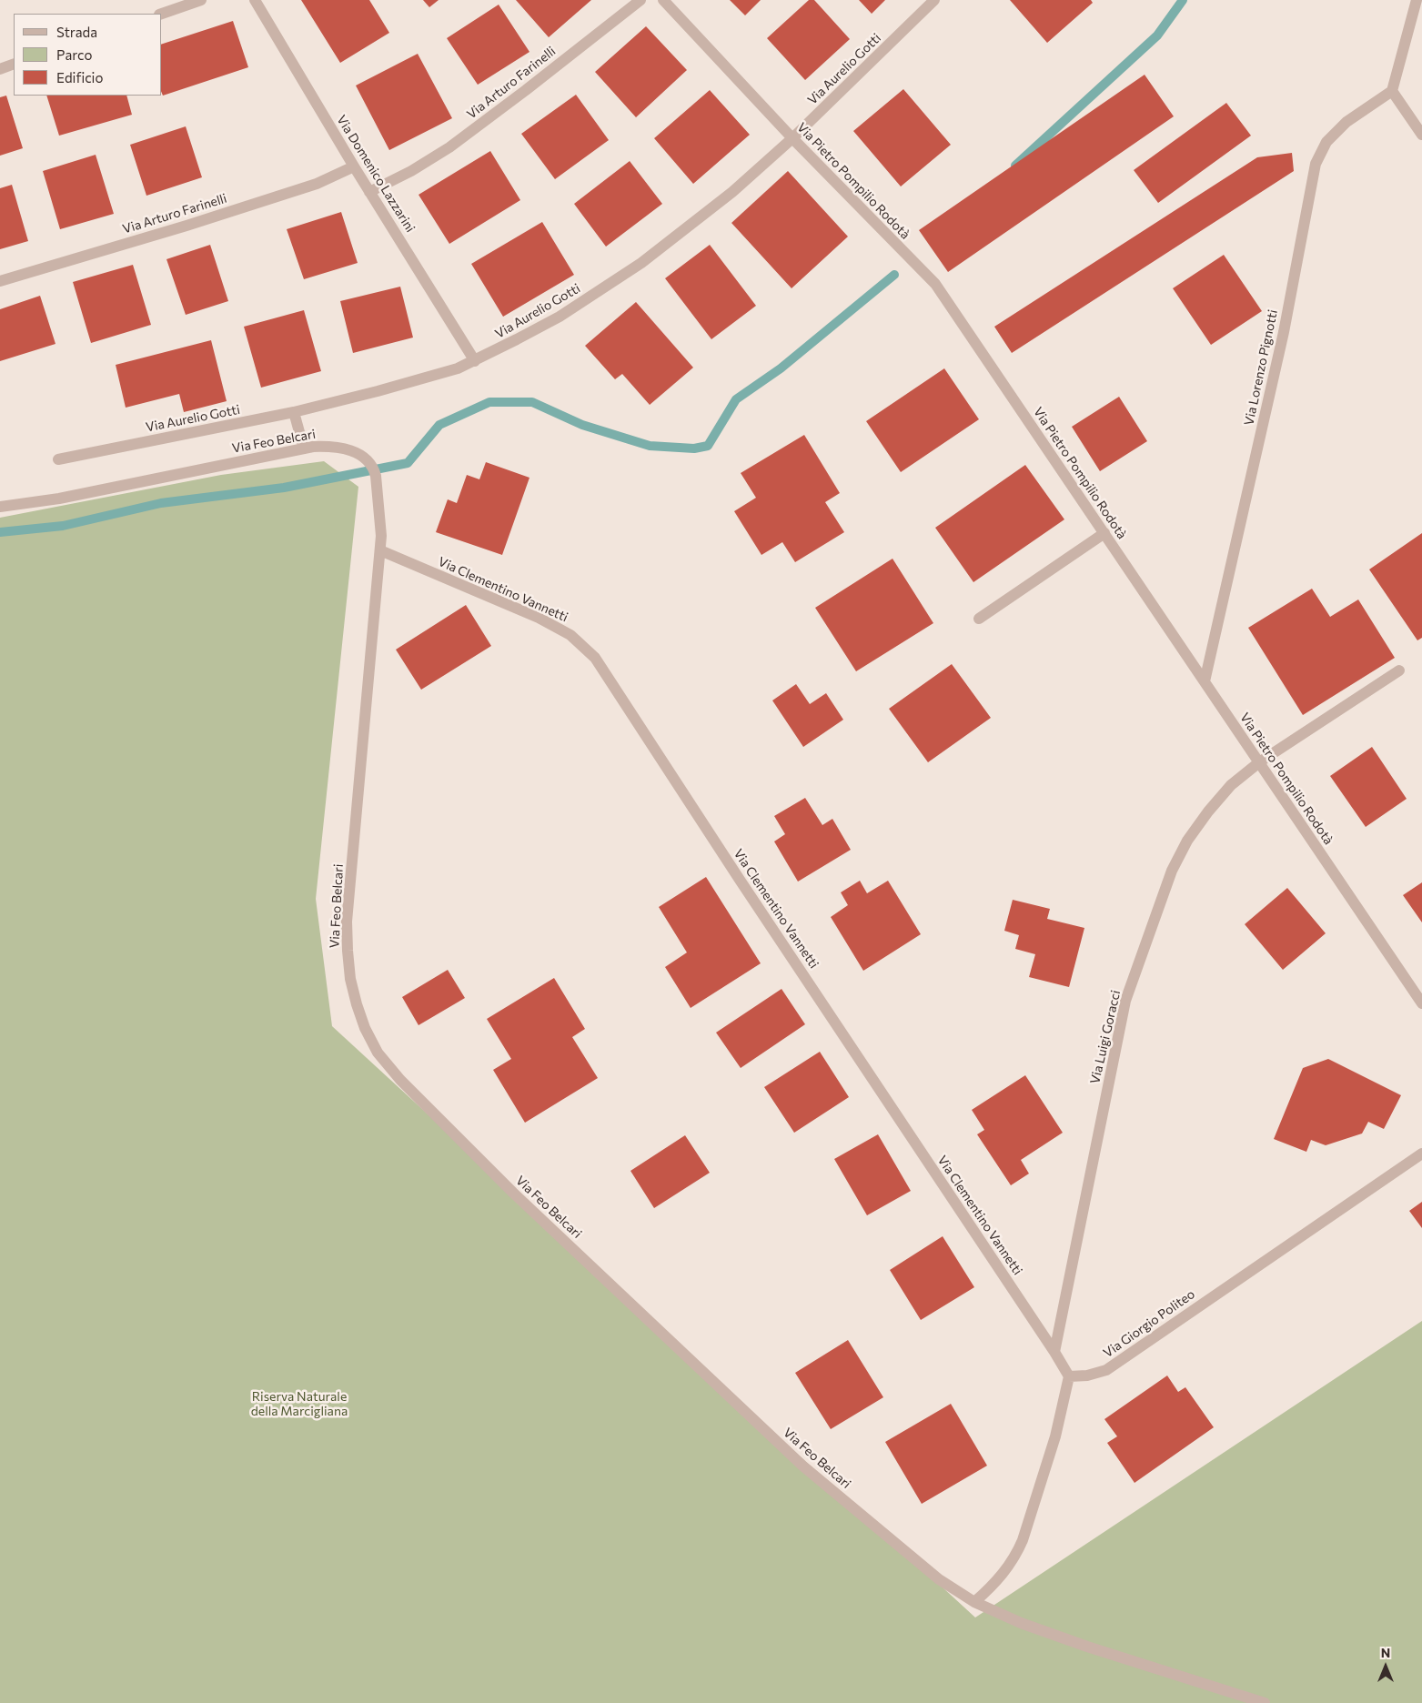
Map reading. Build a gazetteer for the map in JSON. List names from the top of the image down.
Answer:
{
  "streets": {
    "street": [
      "Via Aurelio Gotti",
      "Via Arturo Farinelli",
      "Via Domenico Lazzarini",
      "Via Pietro Pompilio Rodotà",
      "Via Lorenzo Pignotti",
      "Via Feo Belcari",
      "Via Clementino Vannetti",
      "Via Luigi Goracci",
      "Via Giorgio Politeo"
    ]
  },
  "crossings": [
    ["Via Aurelio Gotti", "Via Domenico Lazzarini"],
    ["Via Aurelio Gotti", "Via Pietro Pompilio Rodotà"],
    ["Via Arturo Farinelli", "Via Domenico Lazzarini"],
    ["Via Pietro Pompilio Rodotà", "Via Lorenzo Pignotti"],
    ["Via Pietro Pompilio Rodotà", "Via Luigi Goracci"],
    ["Via Feo Belcari", "Via Clementino Vannetti"],
    ["Via Clementino Vannetti", "Via Luigi Goracci"],
    ["Via Clementino Vannetti", "Via Giorgio Politeo"]
  ],
  "parks": ["Riserva Naturale della Marcigliana"],
  "legend": ["Strada", "Parco", "Edificio"],
  "north": "top"
}
